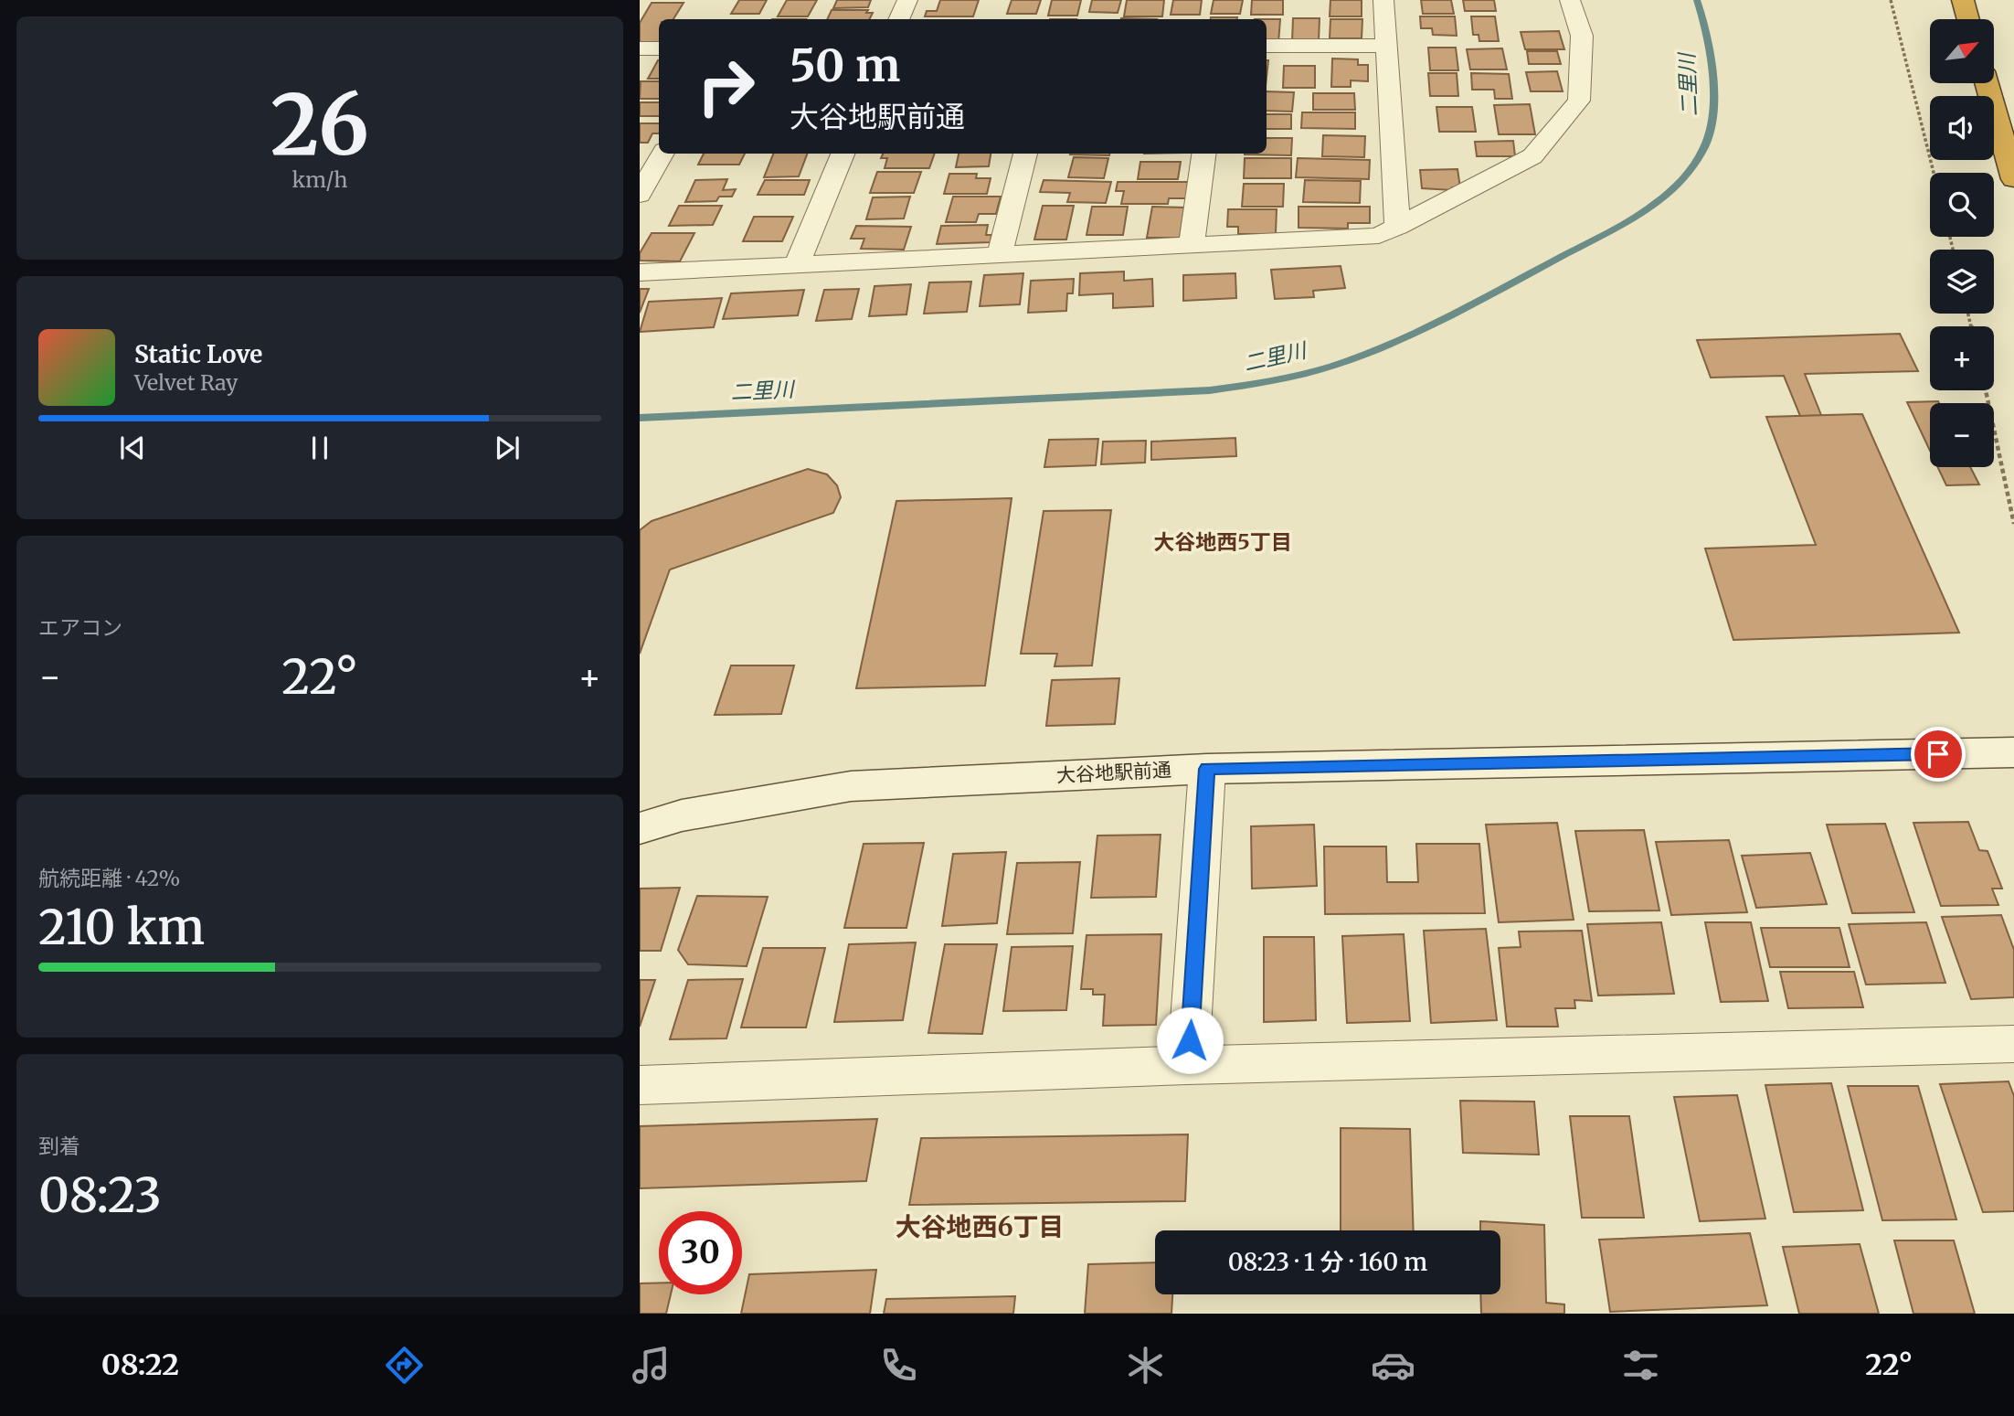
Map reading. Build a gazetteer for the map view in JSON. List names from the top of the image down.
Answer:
{
  "streets": {
    "street": ["大谷地駅前通"]
  },
  "districts": ["大谷地西5丁目", "大谷地西6丁目"],
  "water": ["二里川"],
  "north": "top right",
  "page": {
    "tile": [
      ["26", "km/h"],
      "エアコン",
      ["航続距離 · 42%", "210 km"],
      ["到着", "08:23"]
    ],
    "map_buttons": ["+", "−"],
    "turn": ["50 m", "大谷地駅前通"],
    "song": ["Static Love", "Velvet Ray"],
    "heat": ["−", "22°", "+"],
    "limit": "30",
    "trip": "08:23 · 1 分 · 160 m",
    "tabs": ["08:22", "22°"]
  }
}
